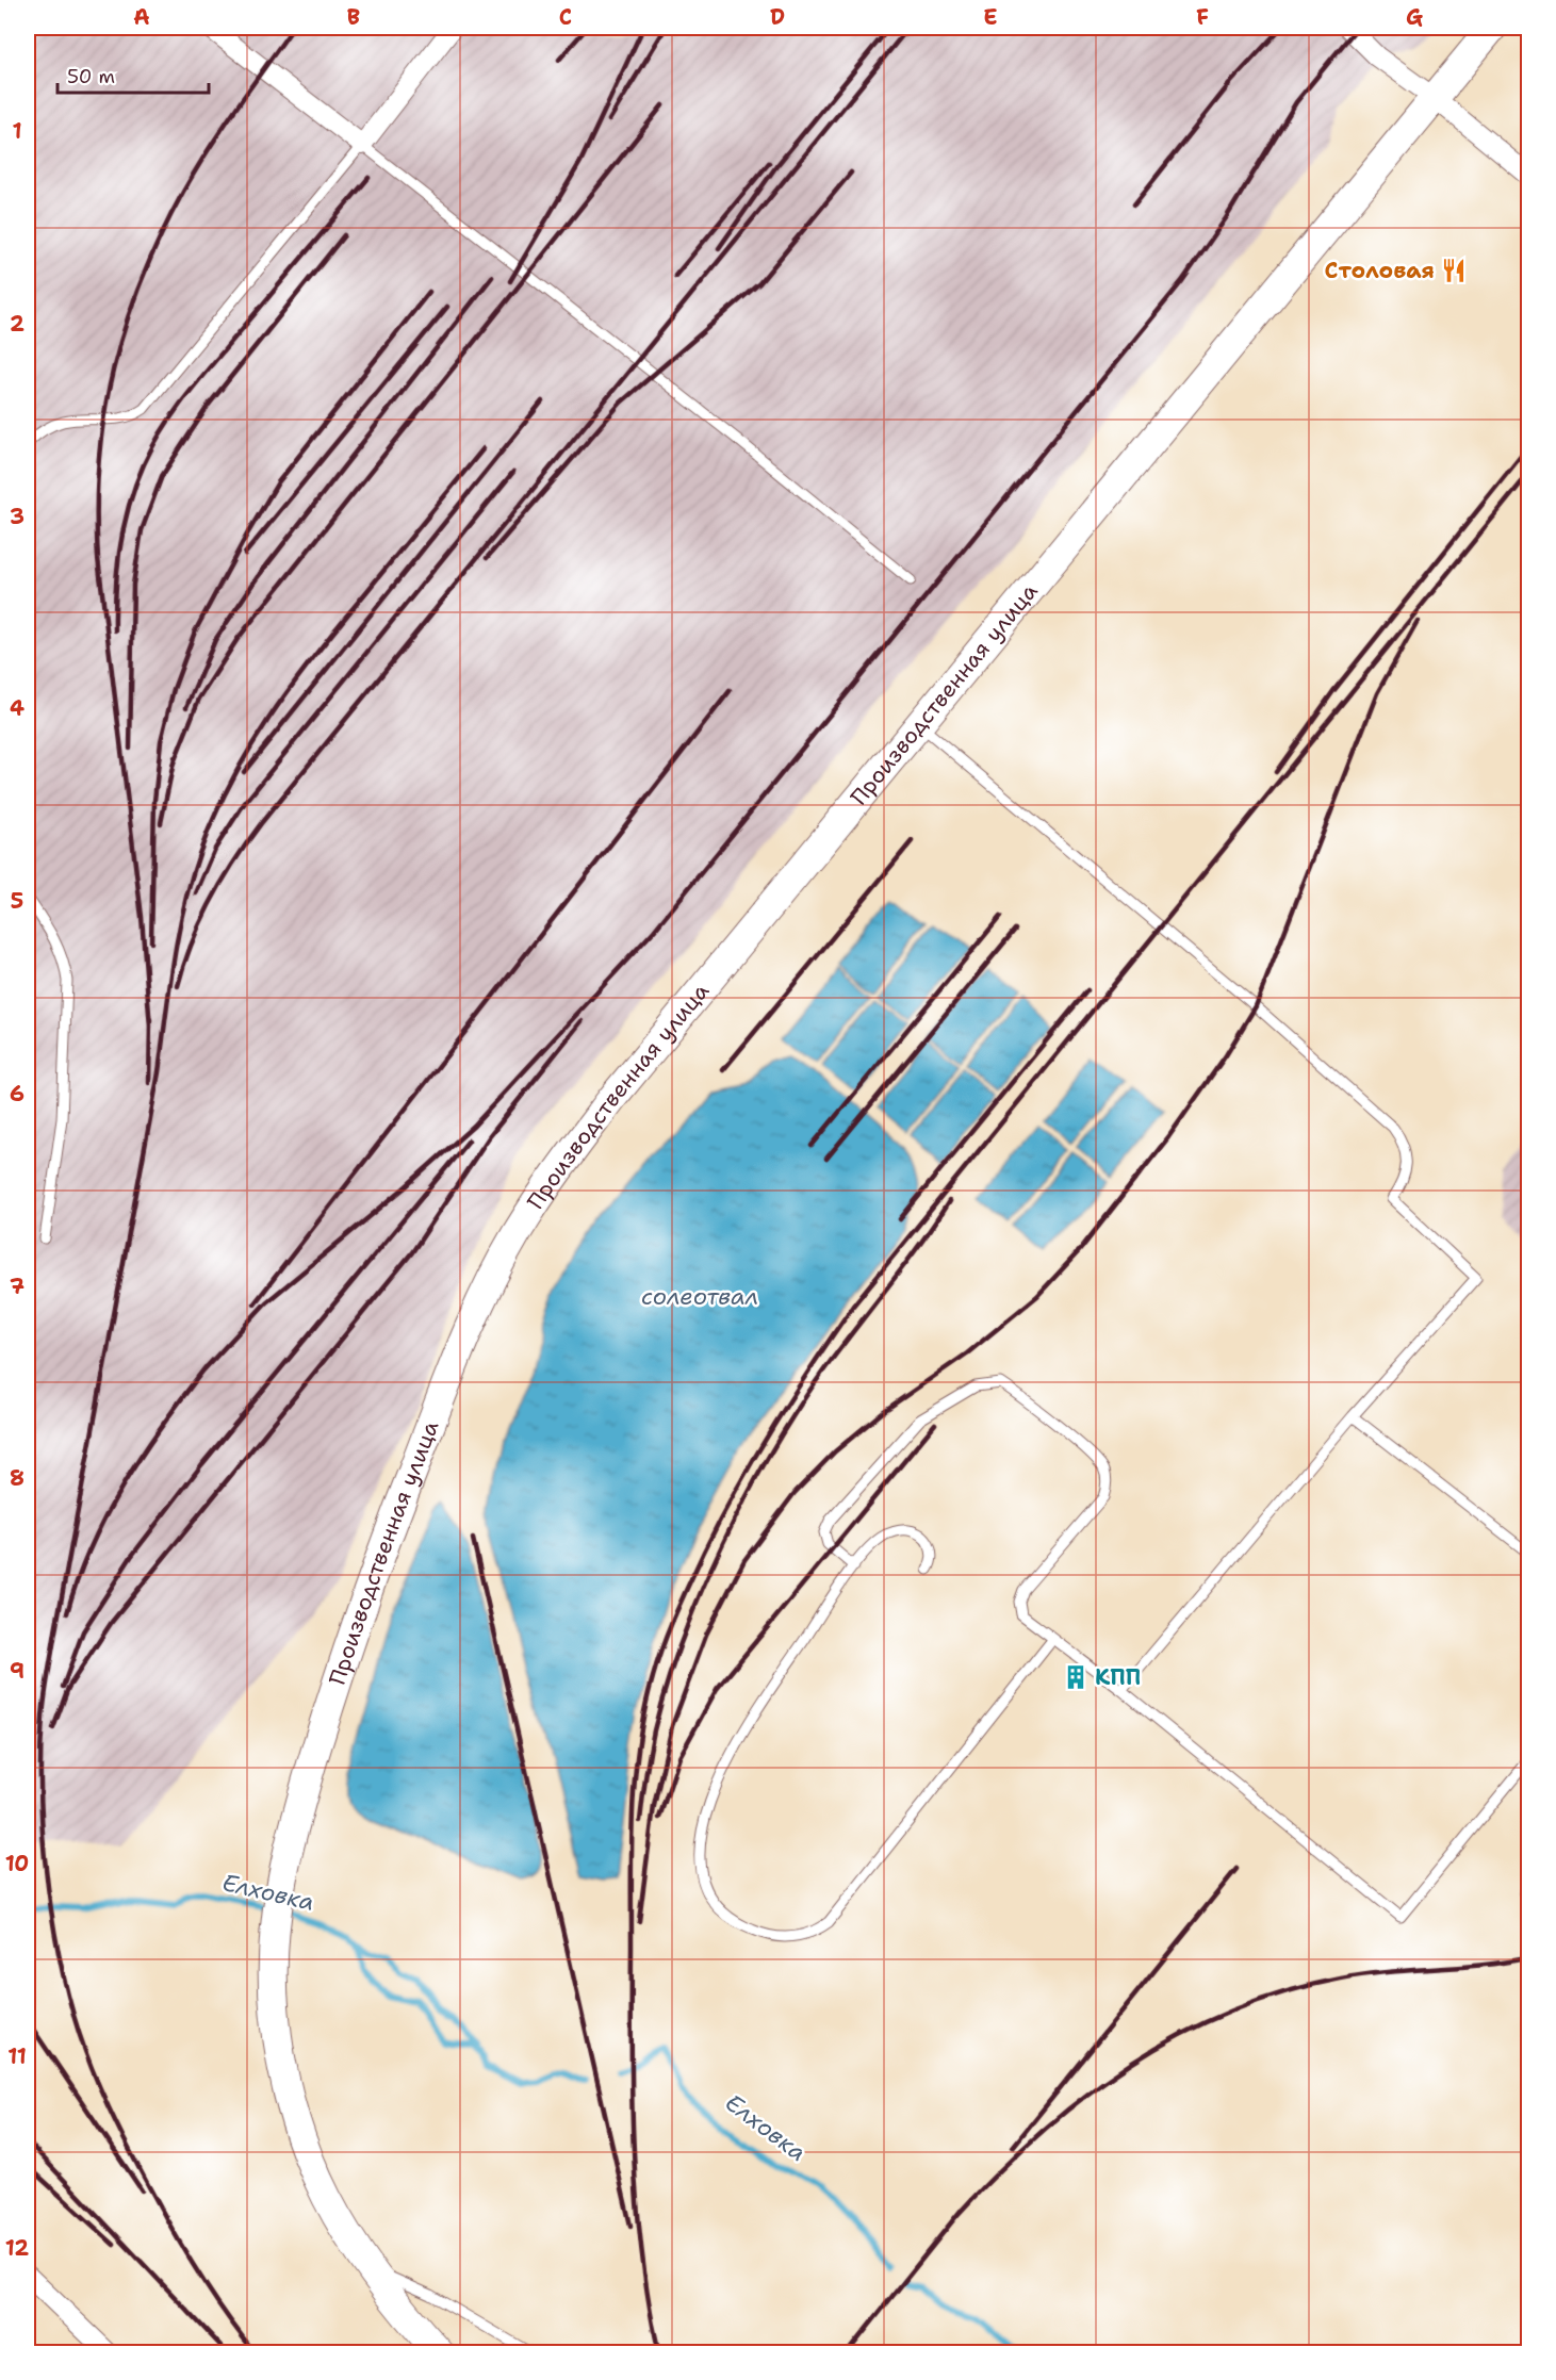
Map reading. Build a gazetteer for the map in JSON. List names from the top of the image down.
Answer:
{
  "streets": {
    "main road": ["Производственная улица"]
  },
  "water": ["солеотвал", "Елховка"],
  "places": {
    "restaurant": ["Cтоловая"],
    "building": ["КПП"]
  },
  "scale_bar": "50 m",
  "grid": {
    "columns": [
      "A",
      "B",
      "C",
      "D",
      "E",
      "F",
      "G"
    ],
    "rows": [
      "1",
      "2",
      "3",
      "4",
      "5",
      "6",
      "7",
      "8",
      "9",
      "10",
      "11",
      "12"
    ]
  }
}
